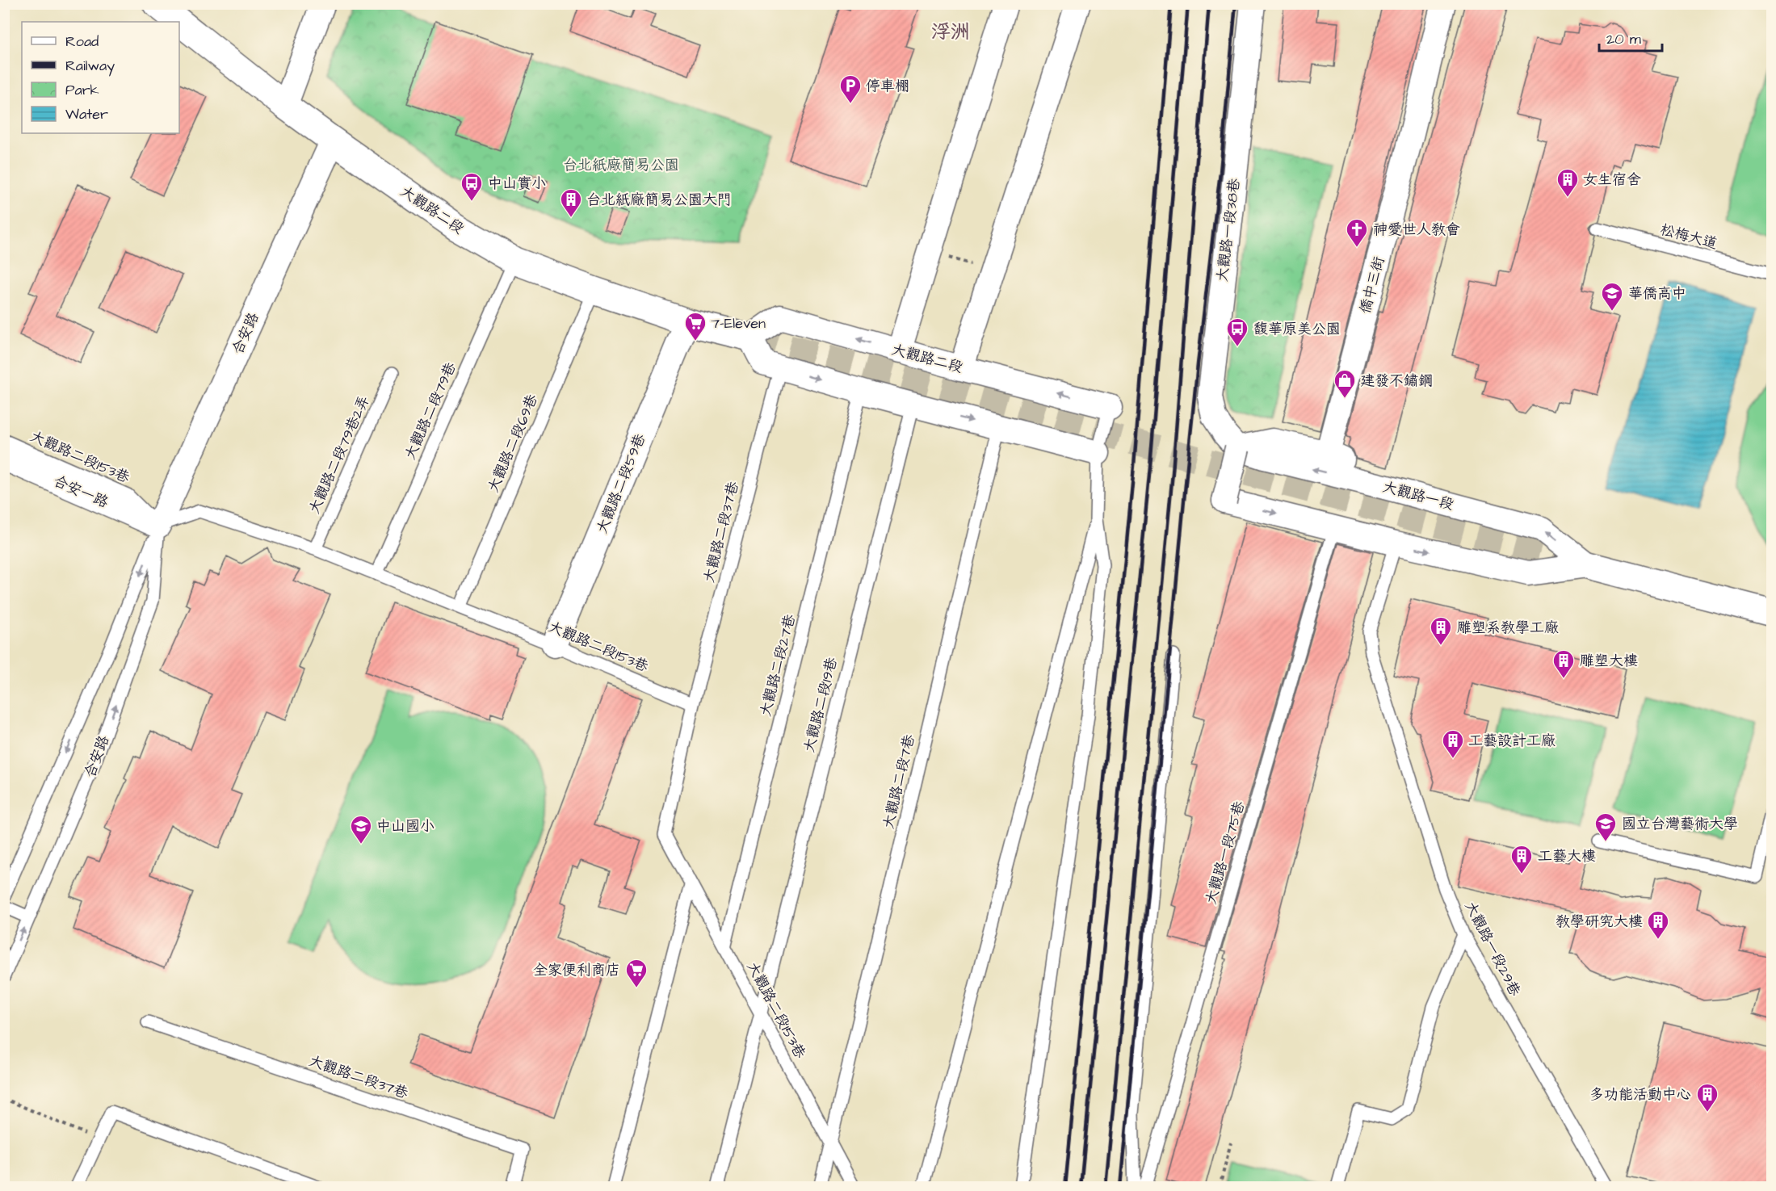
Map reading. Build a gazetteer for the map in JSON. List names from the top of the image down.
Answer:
{
  "streets": {
    "main road": ["大觀路二段", "大觀路一段"],
    "street": [
      "大觀路一段38巷",
      "僑中三街",
      "合安路",
      "大觀路二段59巷",
      "合安一路"
    ],
    "lane": [
      "松梅大道",
      "大觀路二段79巷",
      "大觀路二段69巷",
      "大觀路二段79巷2弄",
      "大觀路二段153巷",
      "大觀路二段37巷",
      "大觀路二段27巷",
      "大觀路二段19巷",
      "大觀路二段7巷",
      "大觀路一段75巷",
      "大觀路一段29巷"
    ]
  },
  "crossings": [
    ["大觀路二段", "合安路"],
    ["大觀路二段", "大觀路二段79巷"],
    ["大觀路二段", "大觀路二段69巷"],
    ["大觀路二段", "大觀路二段59巷"],
    ["大觀路一段38巷", "大觀路一段"],
    ["合安路", "大觀路二段153巷"],
    ["合安路", "合安一路"],
    ["大觀路二段79巷", "大觀路二段153巷"],
    ["大觀路二段69巷", "大觀路二段153巷"],
    ["大觀路二段79巷2弄", "大觀路二段153巷"],
    ["大觀路二段153巷", "大觀路二段59巷"],
    ["大觀路二段153巷", "合安一路"],
    ["大觀路二段153巷", "大觀路二段37巷"],
    ["大觀路二段153巷", "大觀路二段27巷"],
    ["大觀路二段153巷", "大觀路二段19巷"],
    ["大觀路二段153巷", "大觀路二段7巷"],
    ["大觀路一段", "大觀路一段75巷"],
    ["大觀路一段", "大觀路一段29巷"]
  ],
  "districts": ["浮洲"],
  "parks": ["台北紙廠簡易公園"],
  "places": {
    "parking": ["停車棚"],
    "building": [
      "女生宿舍",
      "台北紙廠簡易公園大門",
      "雕塑系教學工廠",
      "雕塑大樓",
      "工藝設計工廠",
      "工藝大樓",
      "教學研究大樓",
      "多功能活動中心"
    ],
    "bus stop": ["中山實小", "馥華原美公園"],
    "church": ["神愛世人教會"],
    "school or university": ["華僑高中", "國立台灣藝術大學", "中山國小"],
    "supermarket": ["7-Eleven", "全家便利商店"],
    "shop": ["建發不鏽鋼"]
  },
  "legend": [
    "Road",
    "Railway",
    "Park",
    "Water"
  ],
  "scale_bar": "20 m"
}
